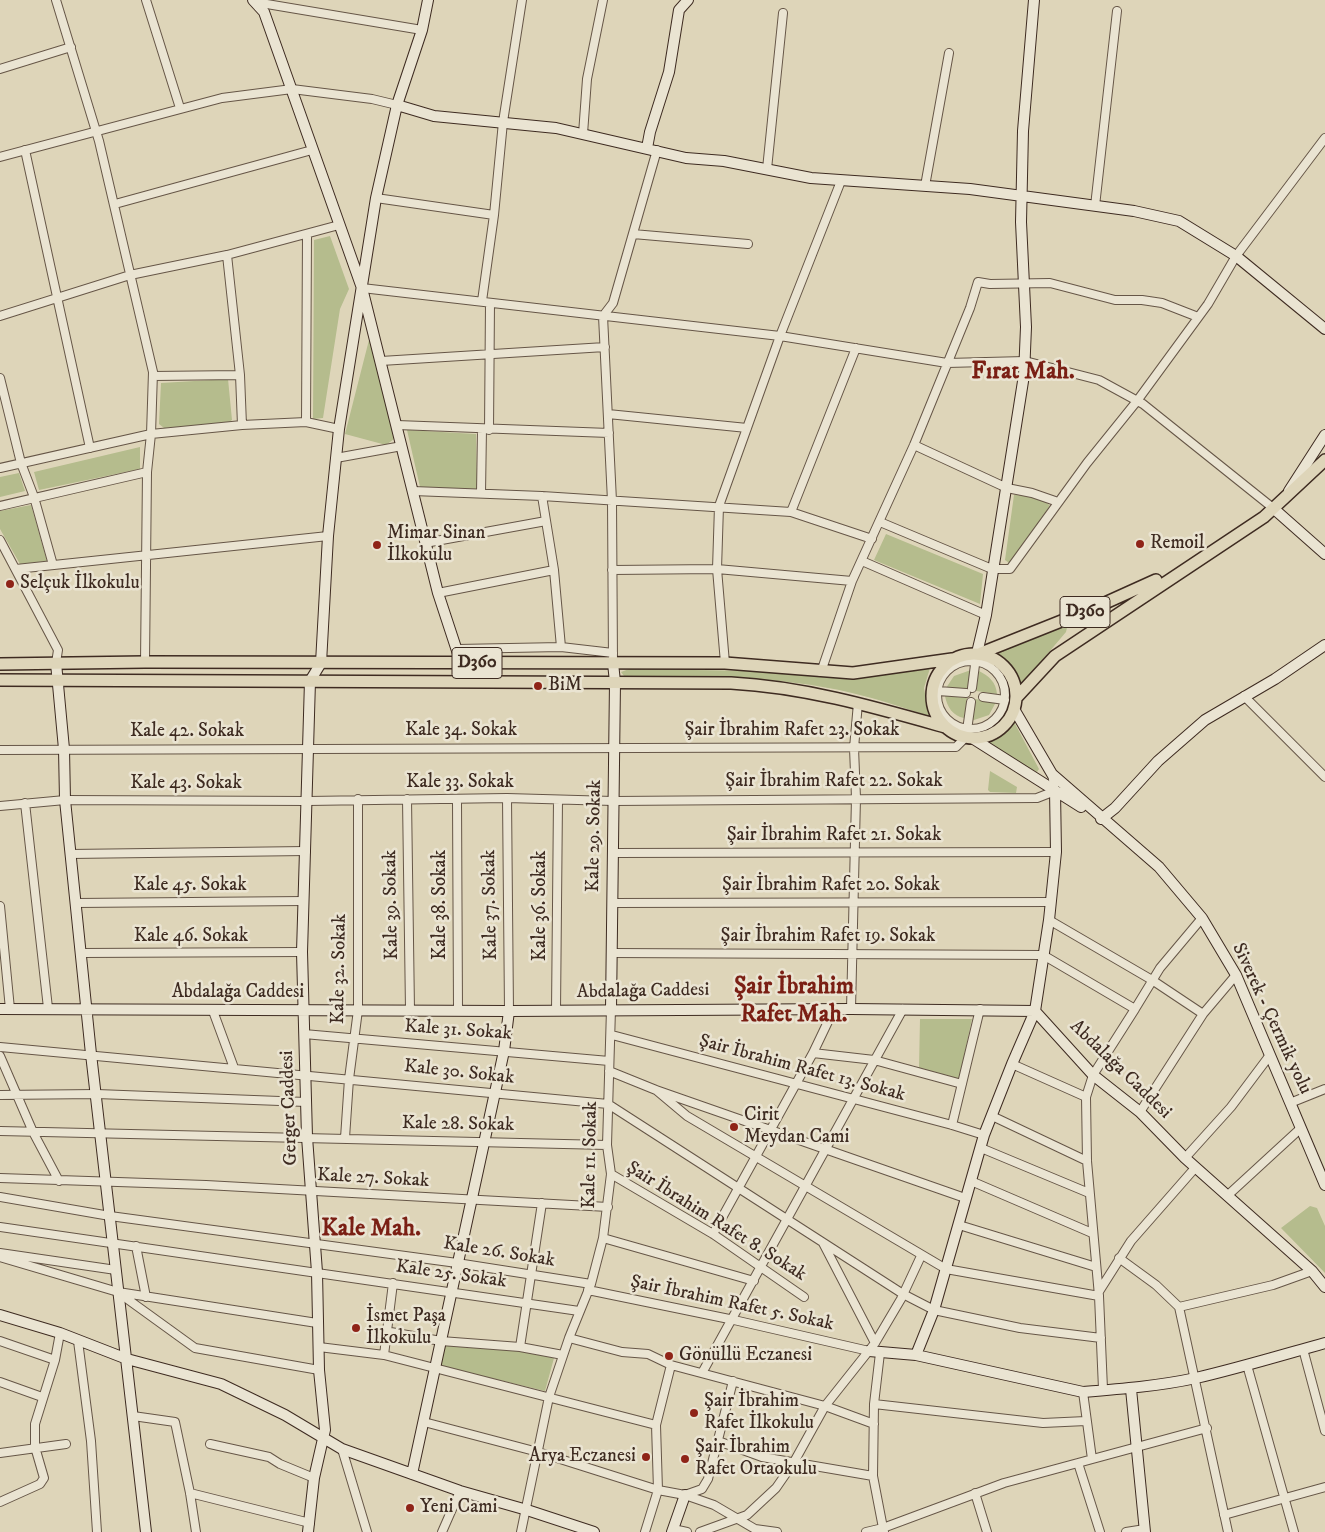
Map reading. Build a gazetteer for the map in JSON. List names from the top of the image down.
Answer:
{
  "streets": {
    "main road": ["D360"],
    "street": [
      "Kale 34. Sokak",
      "Şair İbrahim Rafet 23. Sokak",
      "Kale 42. Sokak",
      "Şair İbrahim Rafet 22. Sokak",
      "Kale 33. Sokak",
      "Kale 43. Sokak",
      "Kale 29. Sokak",
      "Şair İbrahim Rafet 21. Sokak",
      "Kale 45. Sokak",
      "Şair İbrahim Rafet 20. Sokak",
      "Kale 39. Sokak",
      "Kale 38. Sokak",
      "Kale 37. Sokak",
      "Kale 36. Sokak",
      "Kale 46. Sokak",
      "Şair İbrahim Rafet 19. Sokak",
      "Kale 32. Sokak",
      "Abdalağa Caddesi",
      "Siverek - Çermik yolu",
      "Kale 31. Sokak",
      "Şair İbrahim Rafet 13. Sokak",
      "Kale 30. Sokak",
      "Gerger Caddesi",
      "Kale 28. Sokak",
      "Kale 11. Sokak",
      "Kale 27. Sokak",
      "Şair İbrahim Rafet 8. Sokak",
      "Kale 26. Sokak",
      "Kale 25. Sokak",
      "Şair İbrahim Rafet 5. Sokak"
    ]
  },
  "crossings": [
    ["D360", "Kale 29. Sokak"],
    ["D360", "Gerger Caddesi"],
    ["Kale 34. Sokak", "Şair İbrahim Rafet 23. Sokak"],
    ["Kale 34. Sokak", "Kale 42. Sokak"],
    ["Kale 34. Sokak", "Kale 29. Sokak"],
    ["Kale 34. Sokak", "Gerger Caddesi"],
    ["Şair İbrahim Rafet 23. Sokak", "Kale 29. Sokak"],
    ["Şair İbrahim Rafet 23. Sokak", "Siverek - Çermik yolu"],
    ["Kale 42. Sokak", "Gerger Caddesi"],
    ["Şair İbrahim Rafet 22. Sokak", "Kale 33. Sokak"],
    ["Şair İbrahim Rafet 22. Sokak", "Kale 29. Sokak"],
    ["Şair İbrahim Rafet 22. Sokak", "Siverek - Çermik yolu"],
    ["Kale 33. Sokak", "Kale 43. Sokak"],
    ["Kale 33. Sokak", "Kale 29. Sokak"],
    ["Kale 33. Sokak", "Kale 39. Sokak"],
    ["Kale 33. Sokak", "Kale 38. Sokak"],
    ["Kale 33. Sokak", "Kale 37. Sokak"],
    ["Kale 33. Sokak", "Kale 36. Sokak"],
    ["Kale 33. Sokak", "Kale 32. Sokak"],
    ["Kale 33. Sokak", "Gerger Caddesi"],
    ["Kale 43. Sokak", "Gerger Caddesi"],
    ["Kale 29. Sokak", "Şair İbrahim Rafet 21. Sokak"],
    ["Kale 29. Sokak", "Şair İbrahim Rafet 20. Sokak"],
    ["Kale 29. Sokak", "Şair İbrahim Rafet 19. Sokak"],
    ["Kale 29. Sokak", "Abdalağa Caddesi"],
    ["Kale 29. Sokak", "Kale 11. Sokak"],
    ["Kale 45. Sokak", "Gerger Caddesi"],
    ["Kale 39. Sokak", "Abdalağa Caddesi"],
    ["Kale 38. Sokak", "Abdalağa Caddesi"],
    ["Kale 37. Sokak", "Abdalağa Caddesi"],
    ["Kale 36. Sokak", "Abdalağa Caddesi"],
    ["Kale 46. Sokak", "Gerger Caddesi"],
    ["Kale 32. Sokak", "Abdalağa Caddesi"],
    ["Kale 32. Sokak", "Kale 31. Sokak"],
    ["Kale 32. Sokak", "Kale 30. Sokak"],
    ["Kale 32. Sokak", "Kale 28. Sokak"],
    ["Abdalağa Caddesi", "Gerger Caddesi"],
    ["Abdalağa Caddesi", "Kale 11. Sokak"],
    ["Kale 31. Sokak", "Gerger Caddesi"],
    ["Kale 31. Sokak", "Kale 11. Sokak"],
    ["Şair İbrahim Rafet 13. Sokak", "Kale 11. Sokak"],
    ["Kale 30. Sokak", "Gerger Caddesi"],
    ["Kale 30. Sokak", "Kale 11. Sokak"],
    ["Gerger Caddesi", "Kale 28. Sokak"],
    ["Gerger Caddesi", "Kale 27. Sokak"],
    ["Gerger Caddesi", "Kale 26. Sokak"],
    ["Gerger Caddesi", "Kale 25. Sokak"],
    ["Kale 28. Sokak", "Kale 11. Sokak"],
    ["Kale 11. Sokak", "Kale 27. Sokak"],
    ["Kale 11. Sokak", "Şair İbrahim Rafet 8. Sokak"],
    ["Kale 11. Sokak", "Kale 26. Sokak"],
    ["Kale 11. Sokak", "Kale 25. Sokak"],
    ["Kale 11. Sokak", "Şair İbrahim Rafet 5. Sokak"],
    ["Kale 26. Sokak", "Şair İbrahim Rafet 5. Sokak"]
  ],
  "districts": ["Fırat Mah.", "Şair İbrahim Rafet Mah.", "Kale Mah."],
  "places": [
    "Remoil",
    "Mimar Sinan İlkokulu",
    "Selçuk İlkokulu",
    "BiM",
    "Cirit Meydan Cami",
    "İsmet Paşa İlkokulu",
    "Gönüllü Eczanesi",
    "Şair İbrahim Rafet İlkokulu",
    "Arya Eczanesi",
    "Şair İbrahim Rafet Ortaokulu",
    "Yeni Cami"
  ]
}
